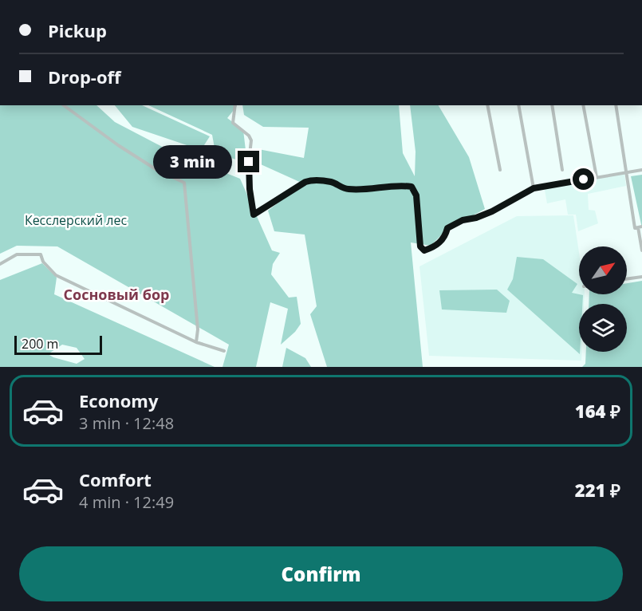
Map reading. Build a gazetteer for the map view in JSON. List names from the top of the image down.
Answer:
{
  "districts": ["Сосновый бор"],
  "parks": ["Кесслерский лес"],
  "scale_bar": "200 m",
  "north": "top right",
  "page": {
    "banner": ["Pickup", "Drop-off"],
    "bubble": "3 min",
    "scale": "200 m",
    "list": [
      {
        "name": "Economy",
        "note": "3 min · 12:48",
        "value": "164 ₽"
      },
      {
        "name": "Comfort",
        "note": "4 min · 12:49",
        "value": "221 ₽"
      }
    ],
    "buttons": "Confirm"
  }
}
